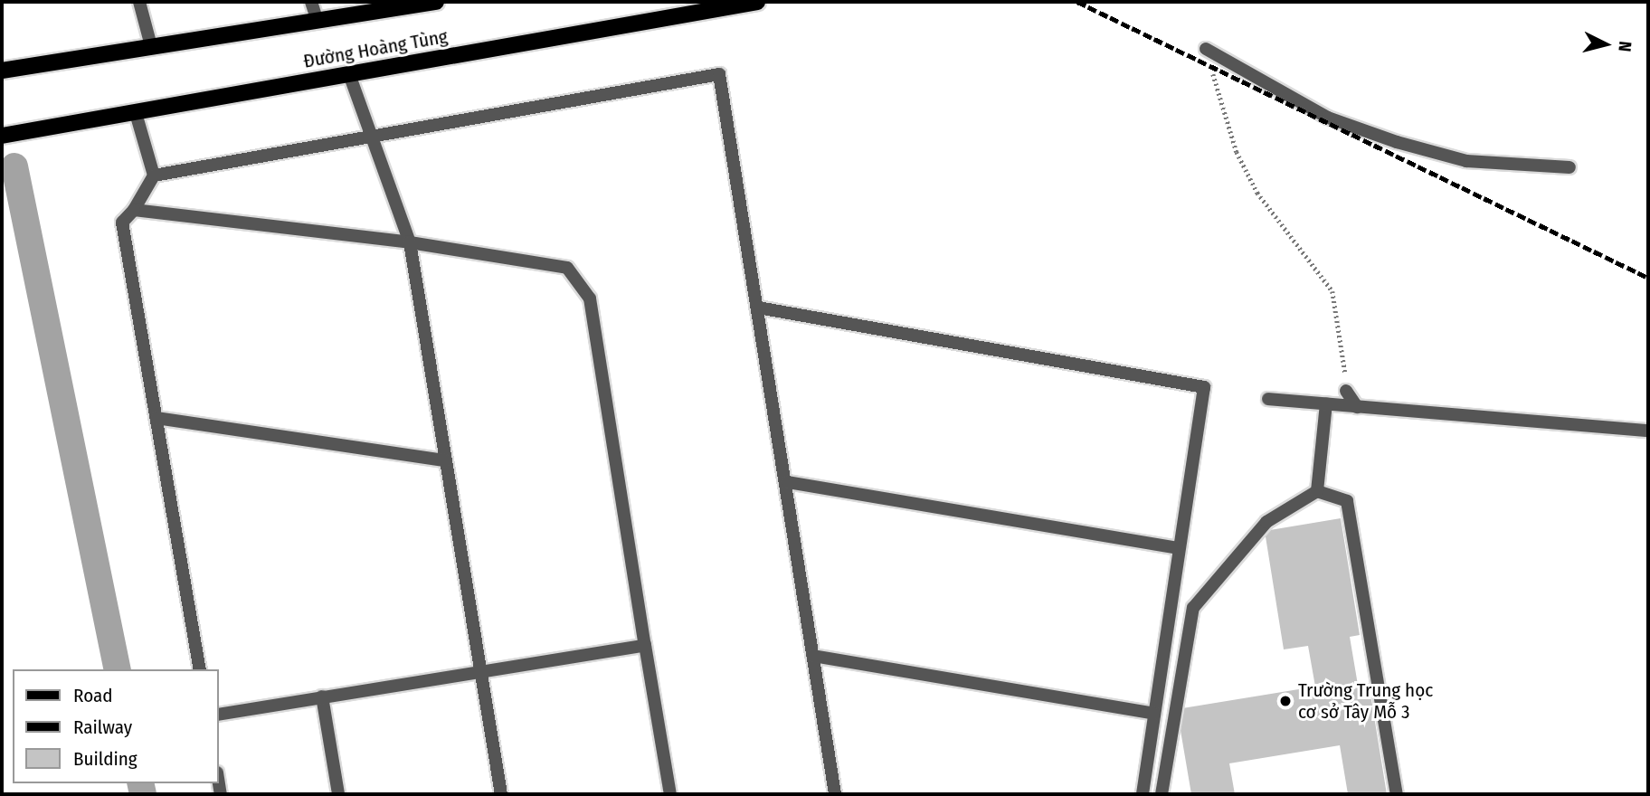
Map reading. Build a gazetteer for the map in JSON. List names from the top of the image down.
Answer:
{
  "streets": {
    "main road": ["Đường Hoàng Tùng"]
  },
  "places": ["Trường Trung học cơ sở Tây Mỗ 3"],
  "legend": ["Road", "Railway", "Building"],
  "north": "right"
}
